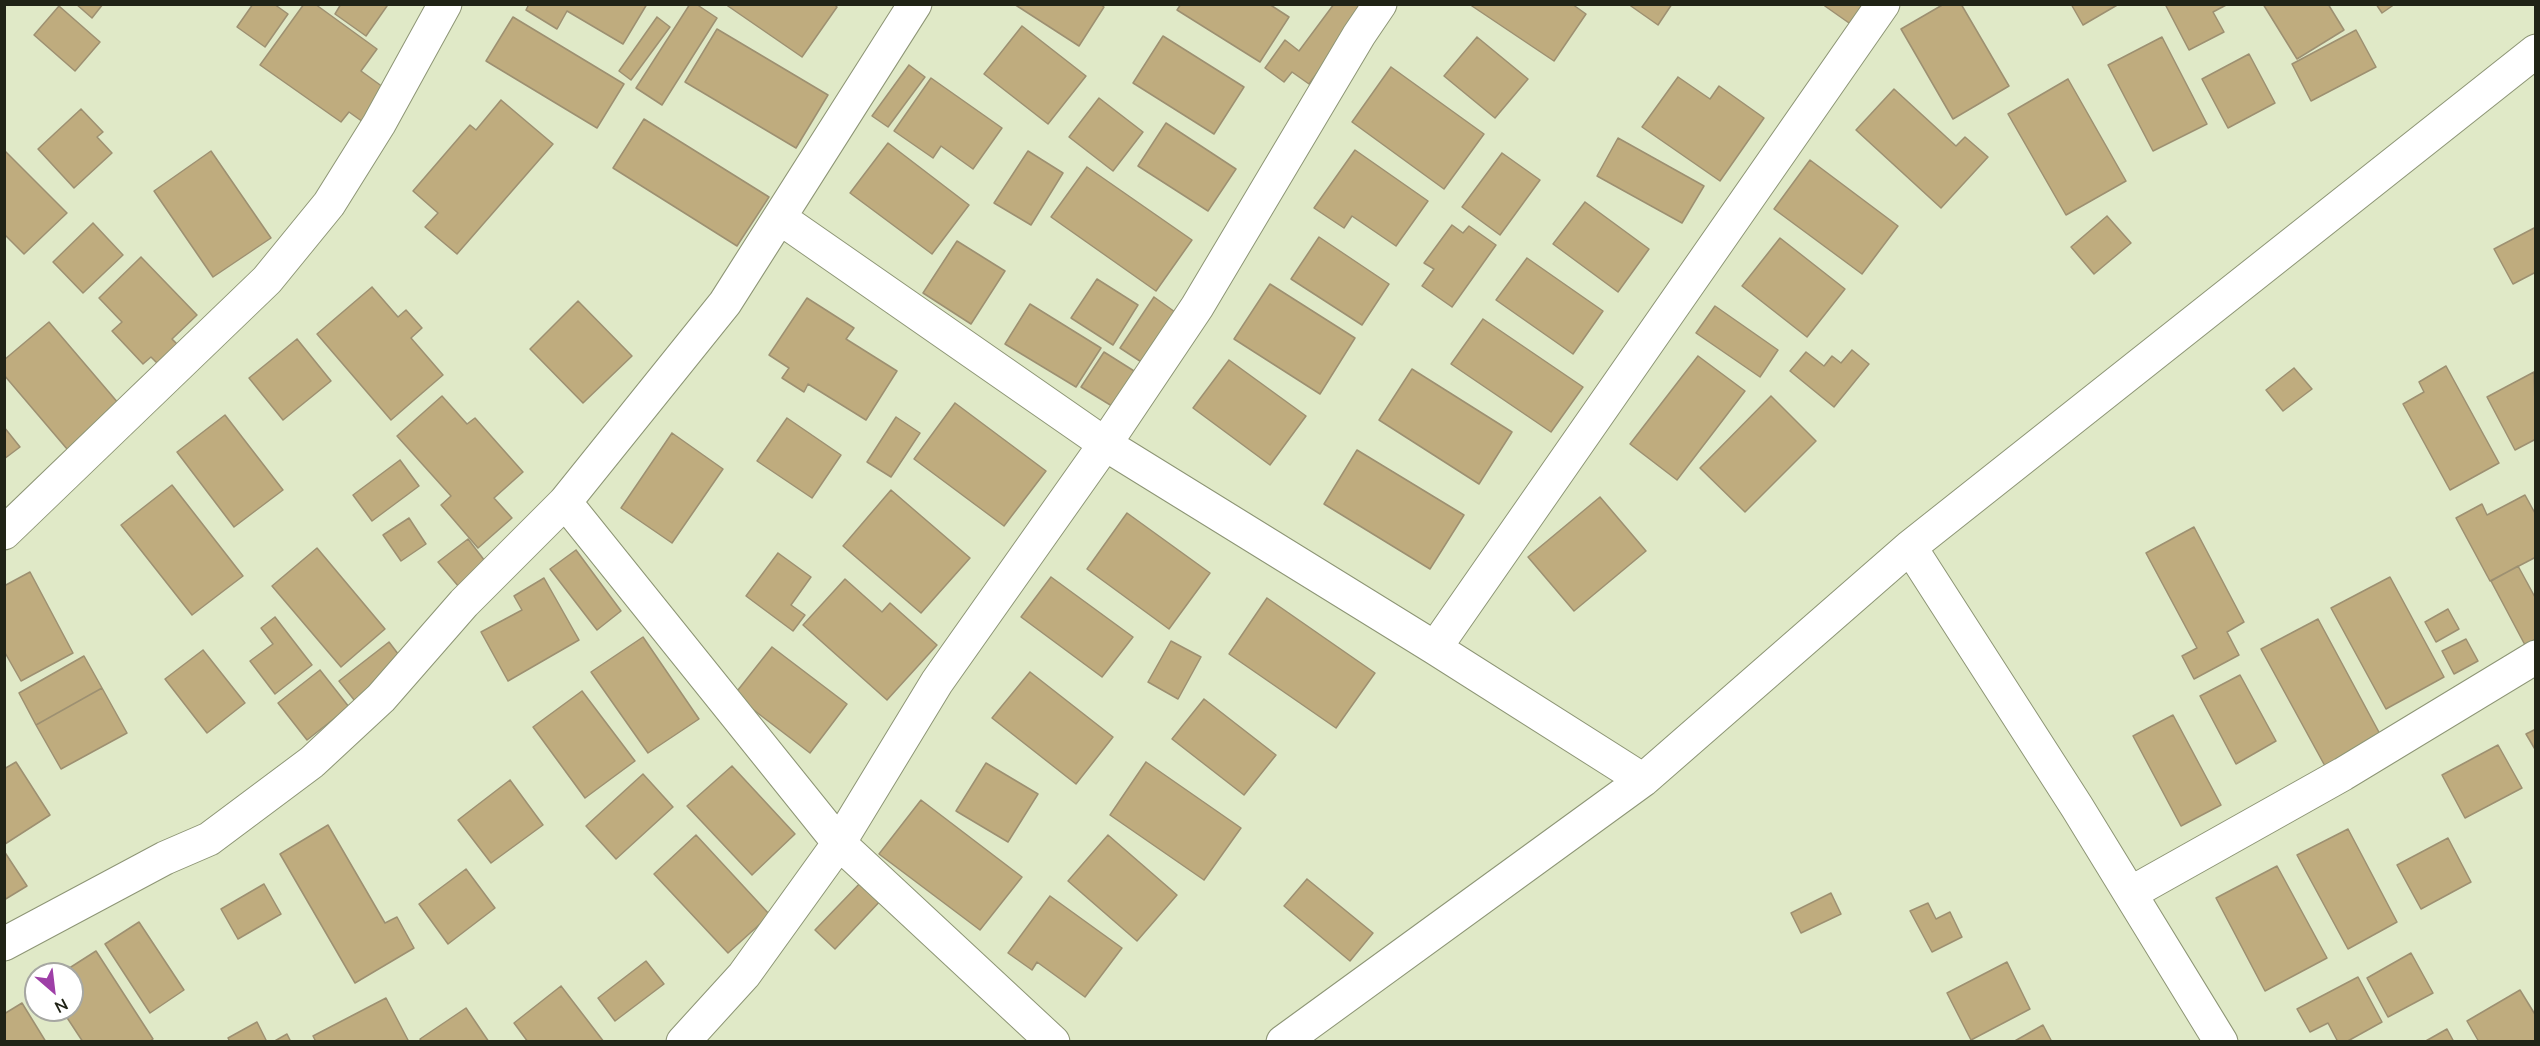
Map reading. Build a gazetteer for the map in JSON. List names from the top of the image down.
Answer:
{
  "north": "bottom right"
}
